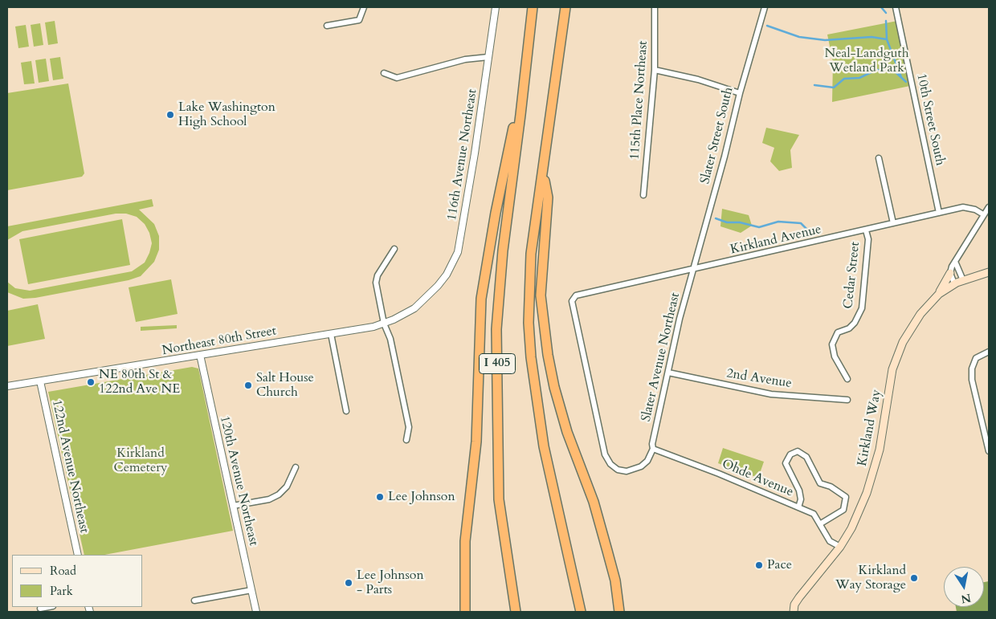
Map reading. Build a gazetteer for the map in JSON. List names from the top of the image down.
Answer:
{
  "streets": {
    "highway": ["I 405"],
    "main road": ["Kirkland Way"],
    "street": [
      "115th Place Northeast",
      "10th Street South",
      "Slater Street South",
      "116th Avenue Northeast",
      "Kirkland Avenue",
      "Cedar Street",
      "Northeast 80th Street",
      "Slater Avenue Northeast",
      "2nd Avenue",
      "122nd Avenue Northeast",
      "Ohde Avenue",
      "120th Avenue Northeast"
    ]
  },
  "crossings": [
    ["10th Street South", "Kirkland Avenue"],
    ["Slater Street South", "Kirkland Avenue"],
    ["Slater Street South", "Slater Avenue Northeast"],
    ["116th Avenue Northeast", "Northeast 80th Street"],
    ["Kirkland Avenue", "Cedar Street"],
    ["Kirkland Avenue", "Slater Avenue Northeast"],
    ["Kirkland Avenue", "Ohde Avenue"],
    ["Northeast 80th Street", "122nd Avenue Northeast"],
    ["Northeast 80th Street", "120th Avenue Northeast"],
    ["Slater Avenue Northeast", "2nd Avenue"],
    ["Slater Avenue Northeast", "Ohde Avenue"],
    ["Kirkland Way", "Ohde Avenue"]
  ],
  "parks": ["Neal-Landguth Wetland Park", "Kirkland Cemetery"],
  "places": [
    "Lake Washington High School",
    "NE 80th St & 122nd Ave NE",
    "Salt House Church",
    "Lee Johnson",
    "Pace",
    "Kirkland Way Storage",
    "Lee Johnson - Parts"
  ],
  "legend": ["Road", "Park"],
  "north": "bottom"
}
